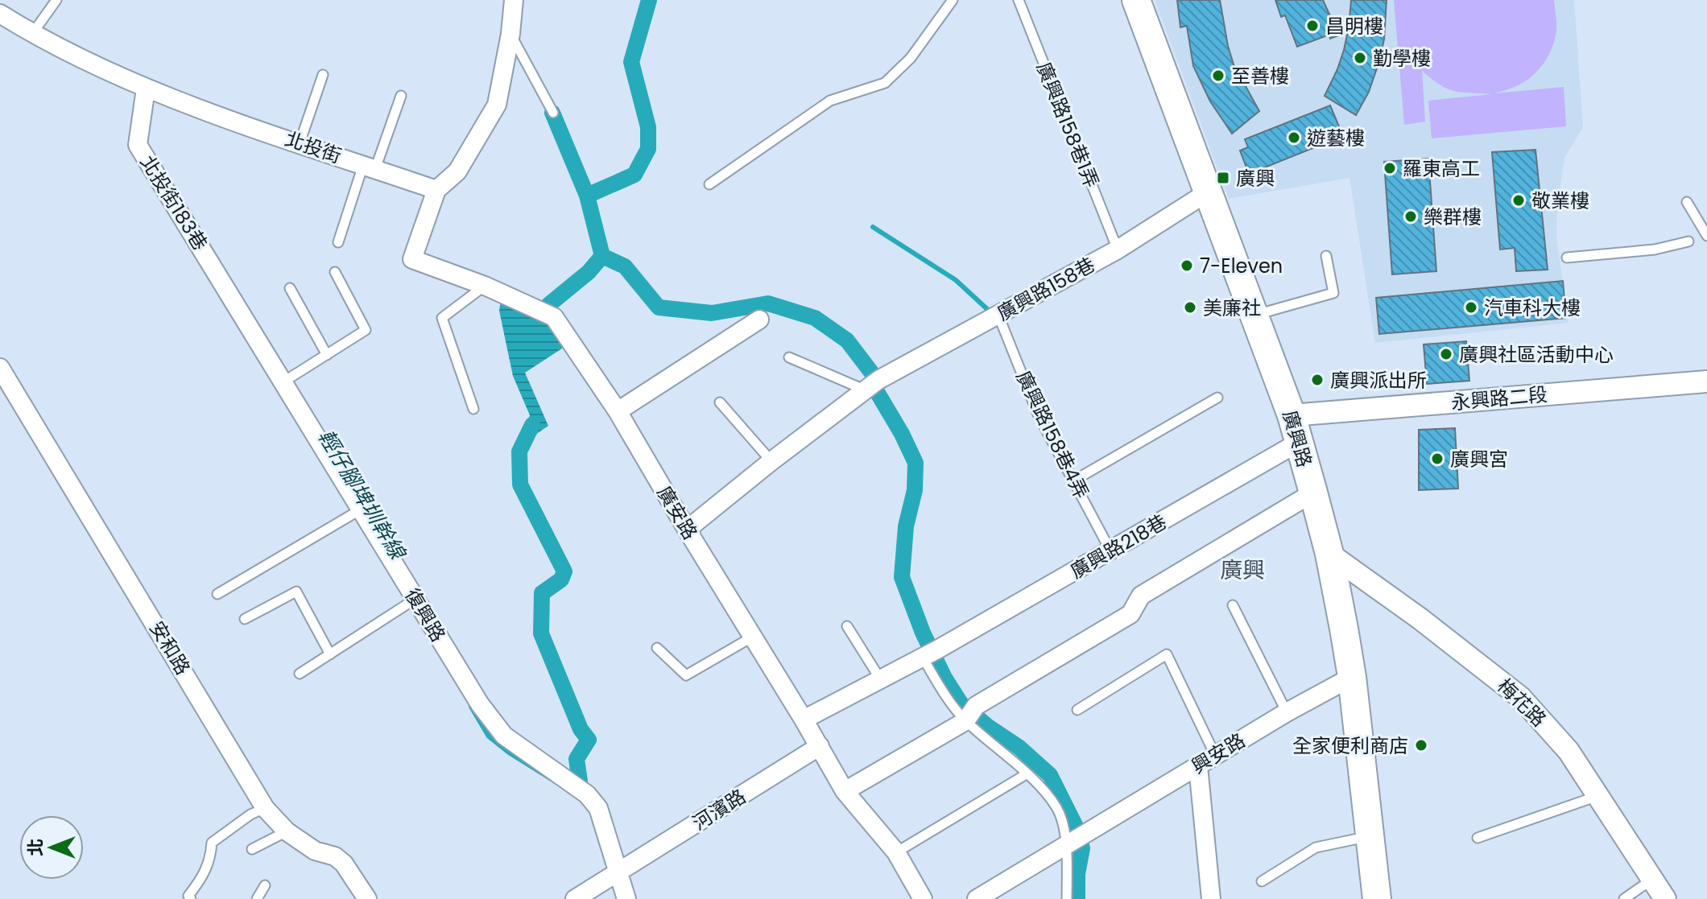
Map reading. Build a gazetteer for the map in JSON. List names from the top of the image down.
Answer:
{
  "streets": {
    "main road": ["廣興路"],
    "street": [
      "北投街",
      "北投街183巷",
      "廣興路158巷",
      "永興路二段",
      "廣安路",
      "廣興路218巷",
      "復興路",
      "安和路",
      "梅花路",
      "興安路",
      "河濱路"
    ],
    "lane": ["廣興路158巷1弄", "廣興路158巷4弄"]
  },
  "crossings": [
    ["廣興路158巷1弄", "廣興路158巷"],
    ["北投街", "北投街183巷"],
    ["北投街", "廣安路"],
    ["北投街183巷", "復興路"],
    ["廣興路158巷", "廣興路158巷4弄"],
    ["廣興路158巷", "廣興路"],
    ["廣興路158巷", "廣安路"],
    ["永興路二段", "廣興路"],
    ["廣興路158巷4弄", "廣興路218巷"],
    ["廣興路", "廣興路218巷"],
    ["廣興路", "梅花路"],
    ["廣興路", "興安路"],
    ["廣安路", "廣興路218巷"],
    ["廣安路", "河濱路"],
    ["復興路", "河濱路"]
  ],
  "districts": ["廣興"],
  "water": ["輕仔腳埤圳幹線"],
  "places": {
    "other": [
      "昌明樓",
      "勤學樓",
      "至善樓",
      "遊藝樓",
      "羅東高工",
      "敬業樓",
      "樂群樓",
      "7-Eleven",
      "美廉社",
      "汽車科大樓",
      "廣興社區活動中心",
      "廣興派出所",
      "廣興宮",
      "全家便利商店"
    ],
    "transit": ["廣興"]
  },
  "north": "left"
}
